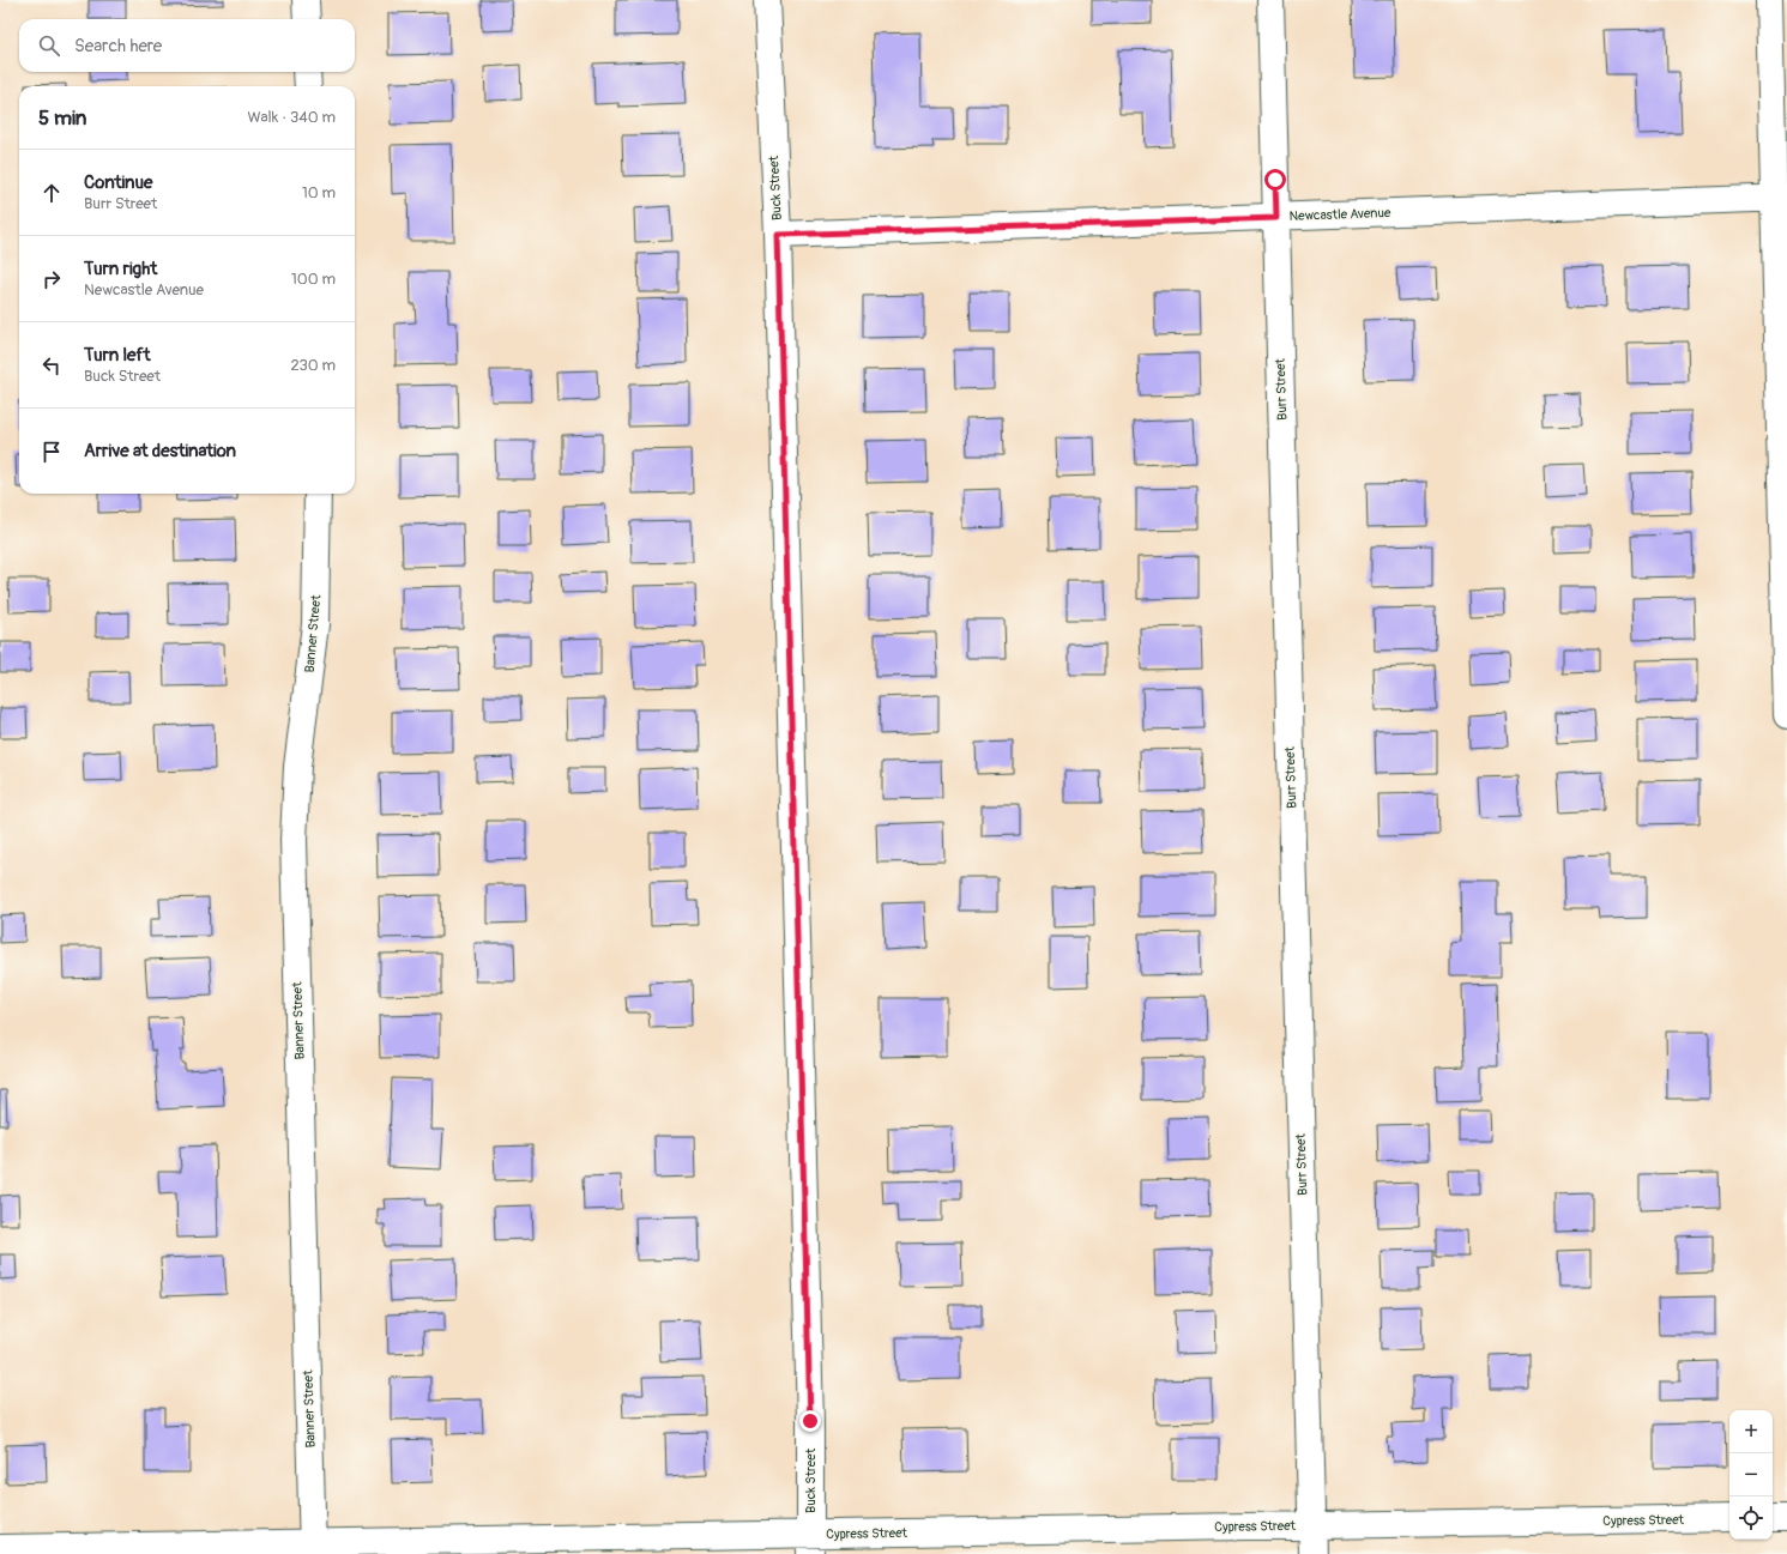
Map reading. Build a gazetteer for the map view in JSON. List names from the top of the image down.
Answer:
{
  "streets": {
    "street": [
      "Buck Street",
      "Newcastle Avenue",
      "Burr Street",
      "Banner Street",
      "Cypress Street"
    ]
  },
  "crossings": [
    ["Buck Street", "Newcastle Avenue"],
    ["Buck Street", "Cypress Street"],
    ["Newcastle Avenue", "Burr Street"],
    ["Burr Street", "Cypress Street"],
    ["Banner Street", "Cypress Street"]
  ],
  "page": {
    "search": "Search here",
    "heading": ["5 min", "Walk · 340 m"],
    "list": [
      ["Continue", "Burr Street", "10 m"],
      ["Turn right", "Newcastle Avenue", "100 m"],
      ["Turn left", "Buck Street", "230 m"],
      "Arrive at destination"
    ],
    "map_buttons": ["+", "−"]
  }
}
